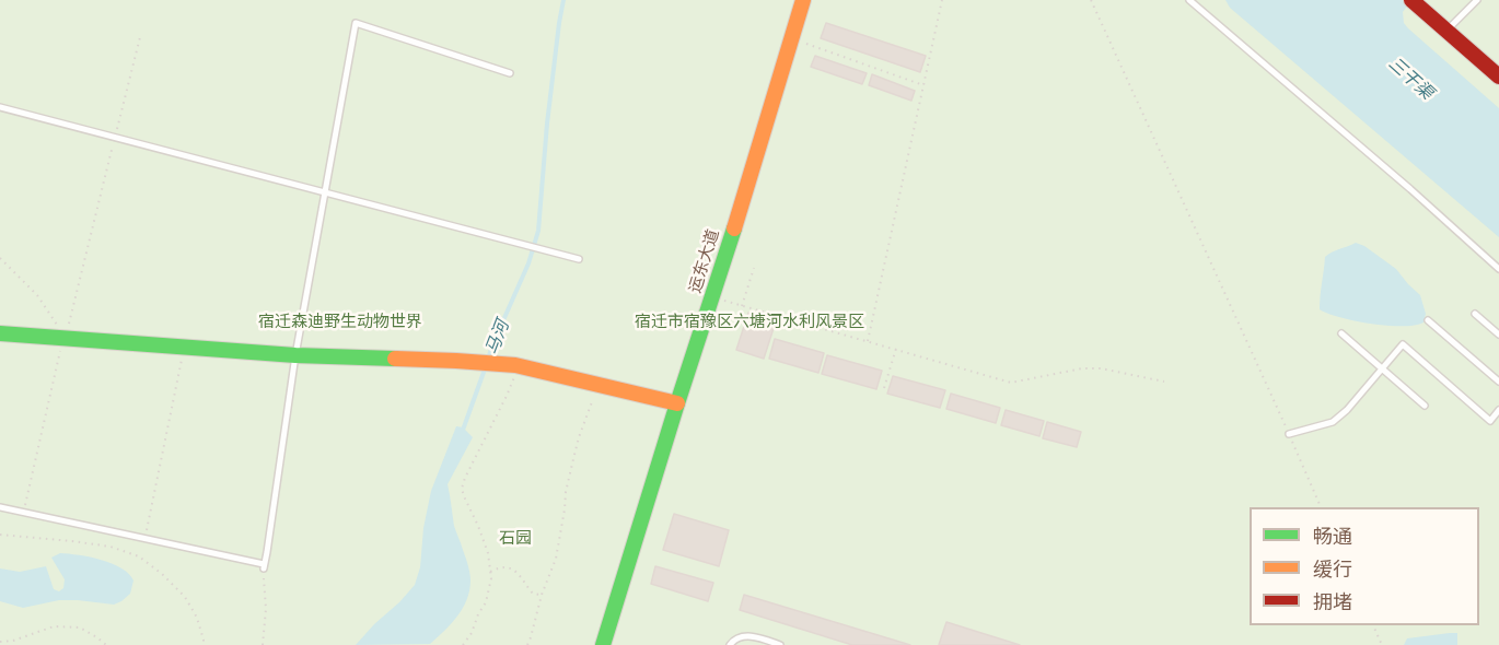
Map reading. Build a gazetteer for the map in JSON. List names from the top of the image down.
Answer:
{
  "streets": {
    "street": ["运东大道"]
  },
  "water": ["三干渠", "马河"],
  "parks": ["宿迁森迪野生动物世界", "宿迁市宿豫区六塘河水利风景区", "石园"],
  "legend": ["畅通", "缓行", "拥堵"]
}
